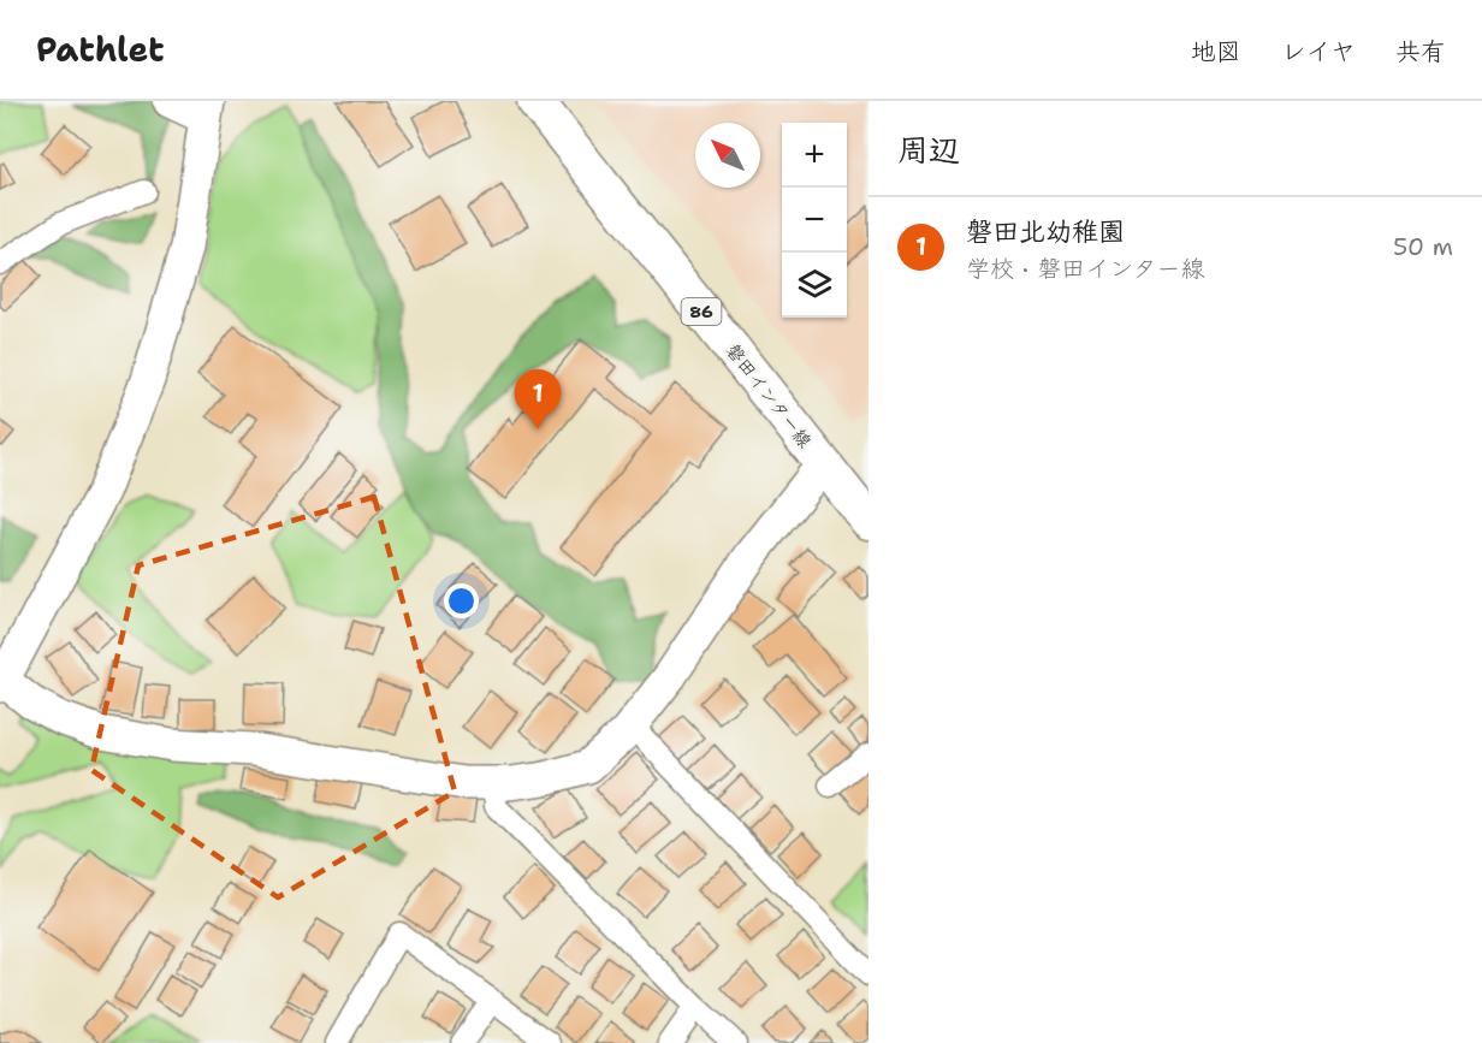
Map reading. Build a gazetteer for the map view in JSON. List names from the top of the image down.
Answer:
{
  "streets": {
    "main road": ["86", "磐田インター線"]
  },
  "north": "top left",
  "page": {
    "header": "Pathlet",
    "nav": ["地図", "レイヤ", "共有"],
    "heading": "周辺",
    "map_buttons": ["+", "−"],
    "list": [
      {
        "mark": "1",
        "name": "磐田北幼稚園",
        "note": "学校 · 磐田インター線",
        "value": "50 m"
      }
    ],
    "pins": "1"
  }
}
